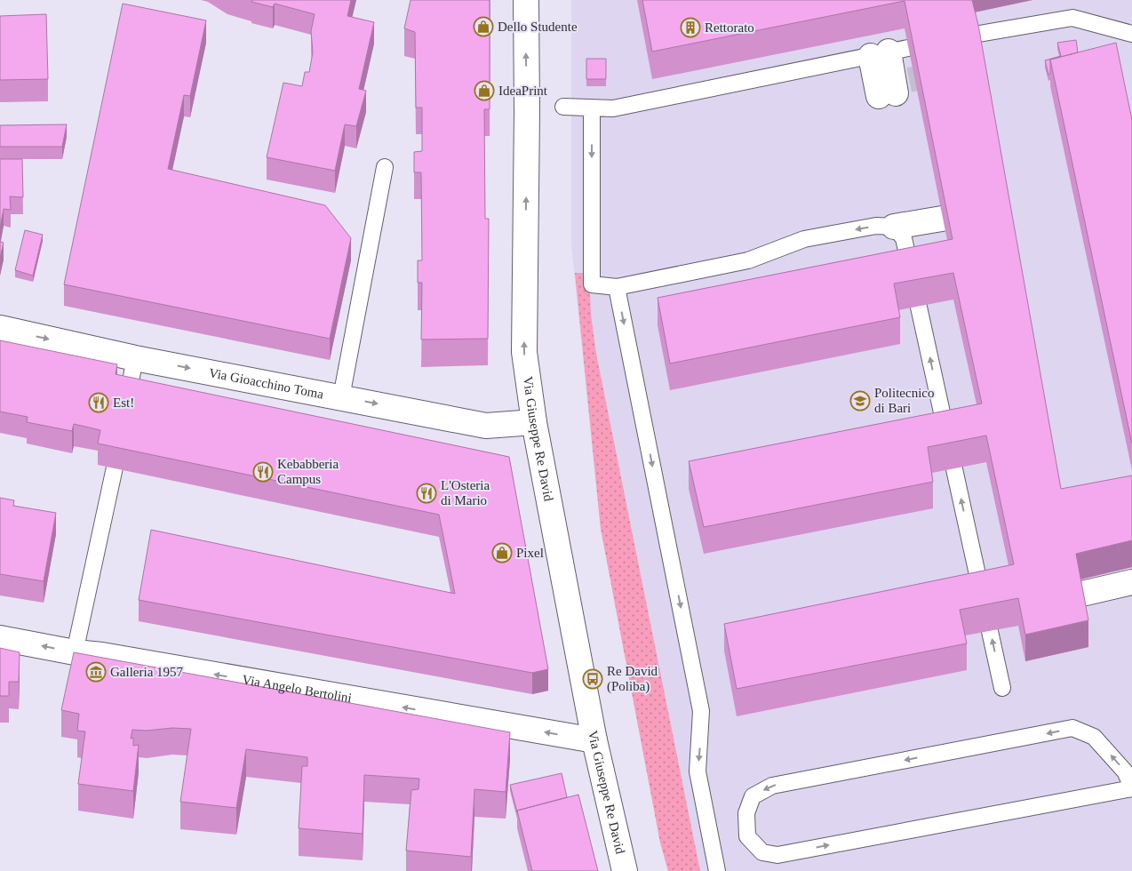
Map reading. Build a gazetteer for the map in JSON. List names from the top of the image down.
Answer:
{
  "streets": {
    "street": ["Via Gioacchino Toma", "Via Giuseppe Re David", "Via Angelo Bertolini"]
  },
  "crossings": [
    ["Via Gioacchino Toma", "Via Giuseppe Re David"],
    ["Via Giuseppe Re David", "Via Angelo Bertolini"]
  ],
  "one_way": ["Via Gioacchino Toma", "Via Giuseppe Re David", "Via Angelo Bertolini"],
  "places": {
    "shop": ["Dello Studente", "IdeaPrint", "Pixel"],
    "building": ["Rettorato"],
    "school or university": ["Politecnico di Bari"],
    "restaurant": ["Est!", "Kebabberia Campus", "L'Osteria di Mario"],
    "museum": ["Galleria 1957"],
    "bus stop": ["Re David (Poliba)"]
  }
}
